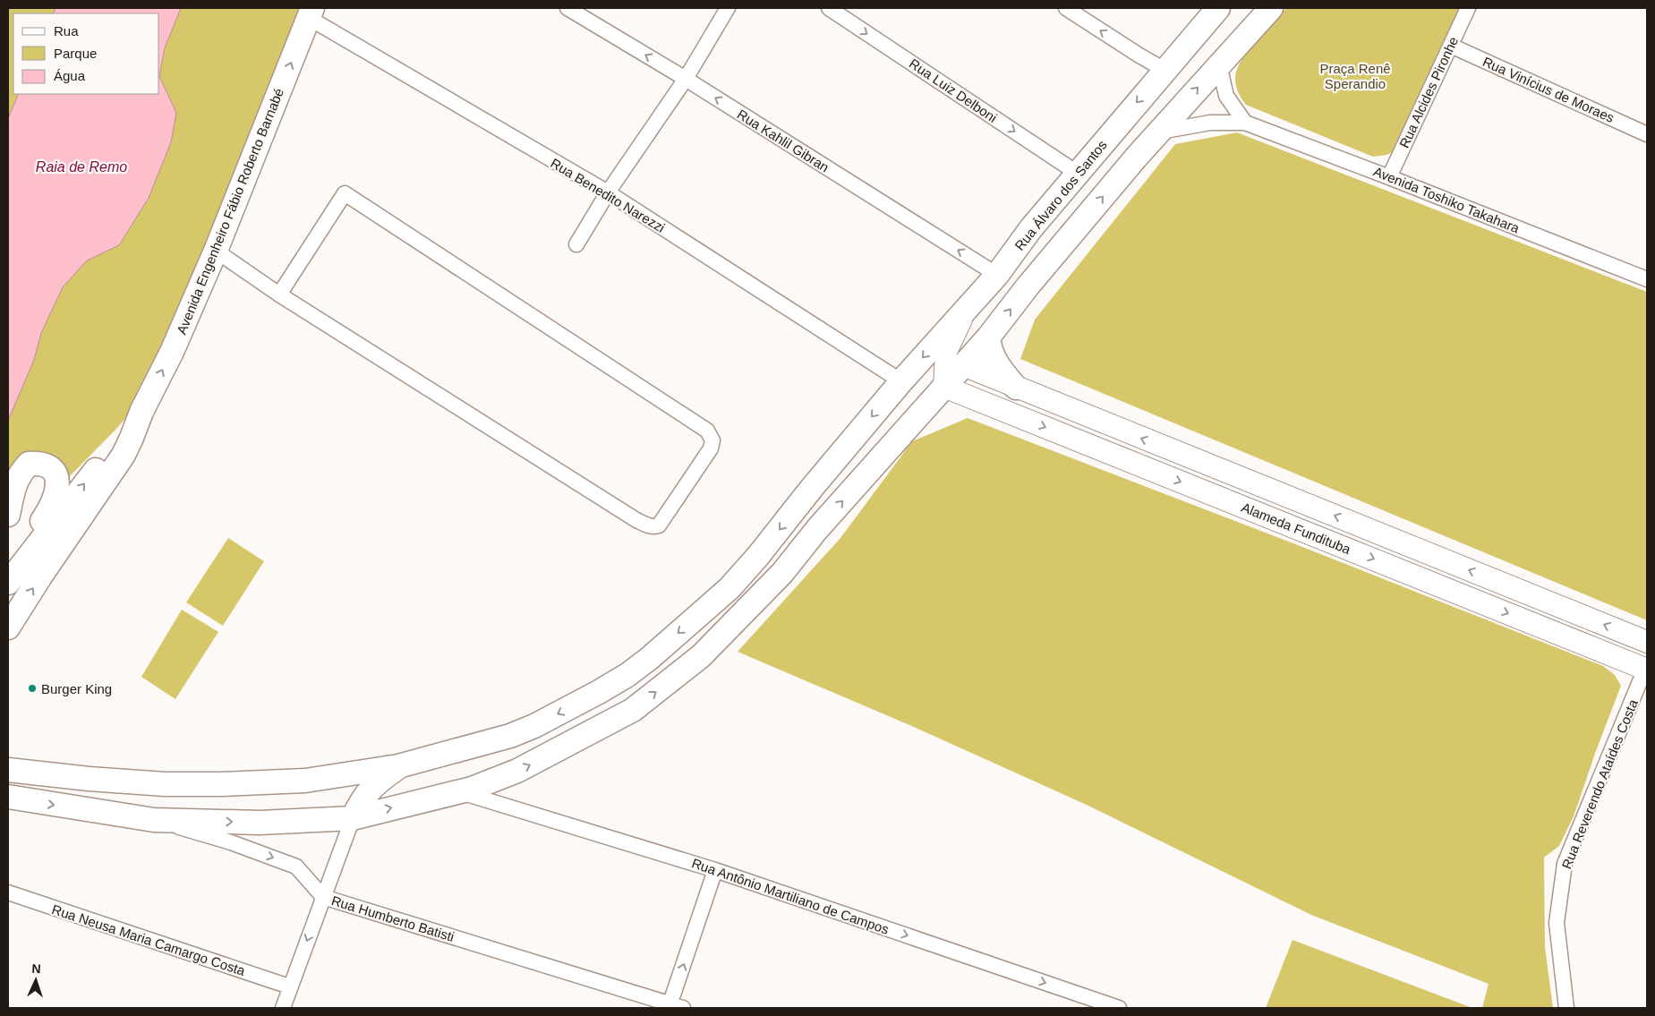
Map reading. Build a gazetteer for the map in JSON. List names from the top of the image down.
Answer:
{
  "streets": {
    "main road": [
      "Rua Álvaro dos Santos",
      "Avenida Engenheiro Fábio Roberto Barnabé",
      "Alameda Fundituba",
      "Rua Humberto Batisti"
    ],
    "street": [
      "Rua Vinícius de Moraes",
      "Rua Luiz Delboni",
      "Rua Alcides Pironhe",
      "Rua Kahlil Gibran",
      "Rua Benedito Narezzi",
      "Avenida Toshiko Takahara",
      "Rua Reverendo Ataídes Costa",
      "Rua Antônio Martiliano de Campos",
      "Rua Neusa Maria Camargo Costa"
    ]
  },
  "crossings": [
    ["Rua Vinícius de Moraes", "Rua Alcides Pironhe"],
    ["Rua Luiz Delboni", "Rua Álvaro dos Santos"],
    ["Rua Alcides Pironhe", "Avenida Toshiko Takahara"],
    ["Rua Kahlil Gibran", "Rua Álvaro dos Santos"],
    ["Rua Benedito Narezzi", "Rua Álvaro dos Santos"],
    ["Rua Benedito Narezzi", "Avenida Engenheiro Fábio Roberto Barnabé"],
    ["Alameda Fundituba", "Rua Reverendo Ataídes Costa"]
  ],
  "one_way": [
    "Rua Luiz Delboni",
    "Rua Kahlil Gibran",
    "Avenida Engenheiro Fábio Roberto Barnabé",
    "Rua Antônio Martiliano de Campos"
  ],
  "water": ["Raia de Remo"],
  "parks": ["Praça Renê Sperandio"],
  "places": ["Burger King"],
  "legend": ["Rua", "Parque", "Água"],
  "north": "top"
}
